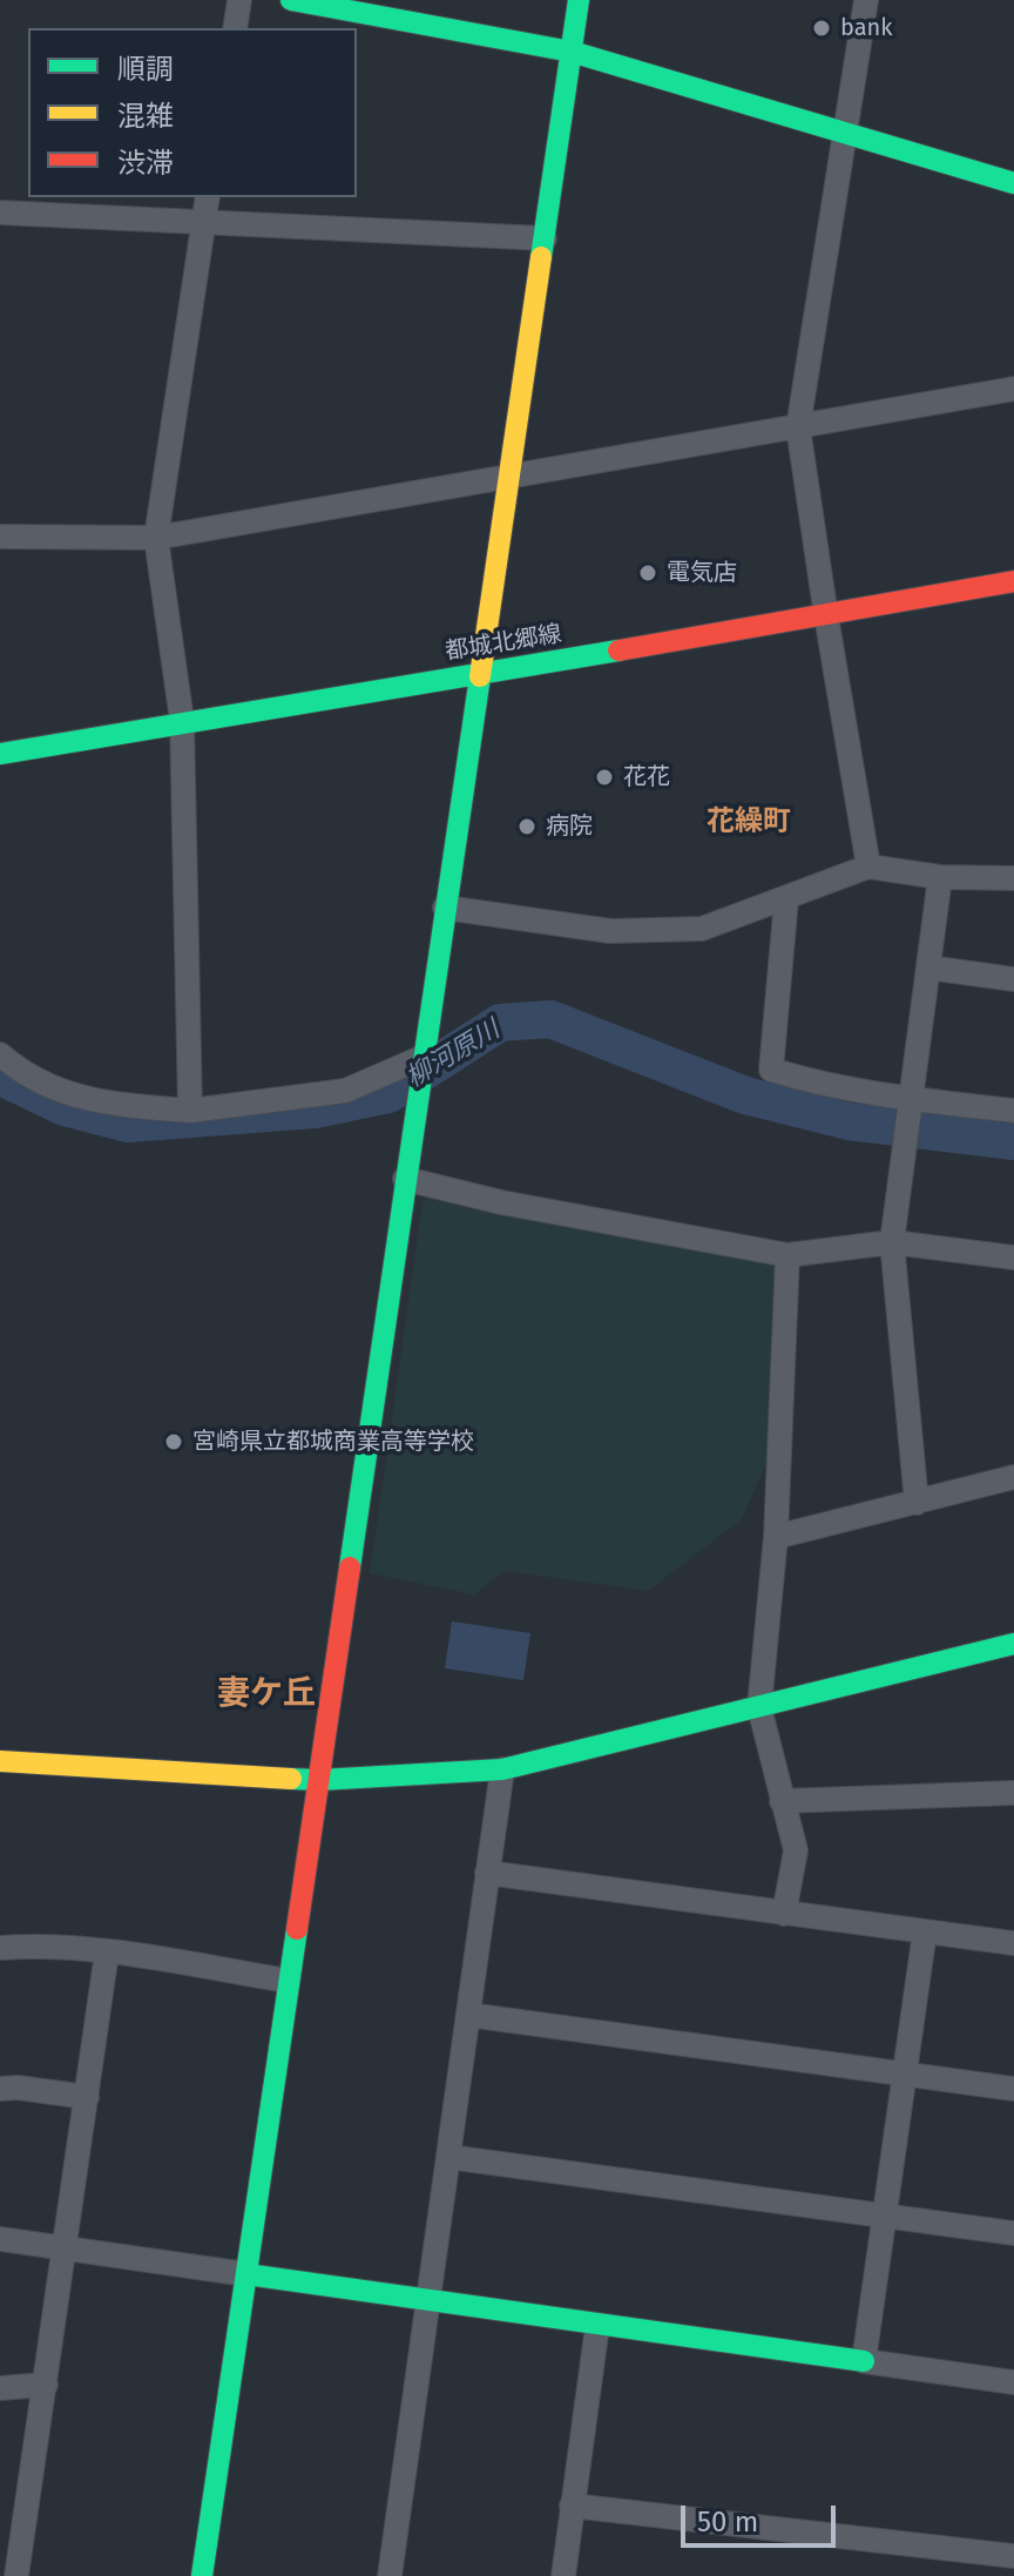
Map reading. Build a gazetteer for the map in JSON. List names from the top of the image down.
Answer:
{
  "streets": {
    "street": ["都城北郷線"]
  },
  "districts": ["花繰町", "妻ケ丘"],
  "water": ["柳河原川"],
  "places": [
    "bank",
    "電気店",
    "花花",
    "病院",
    "宮崎県立都城商業高等学校"
  ],
  "legend": ["順調", "混雑", "渋滞"],
  "scale_bar": "50 m"
}
